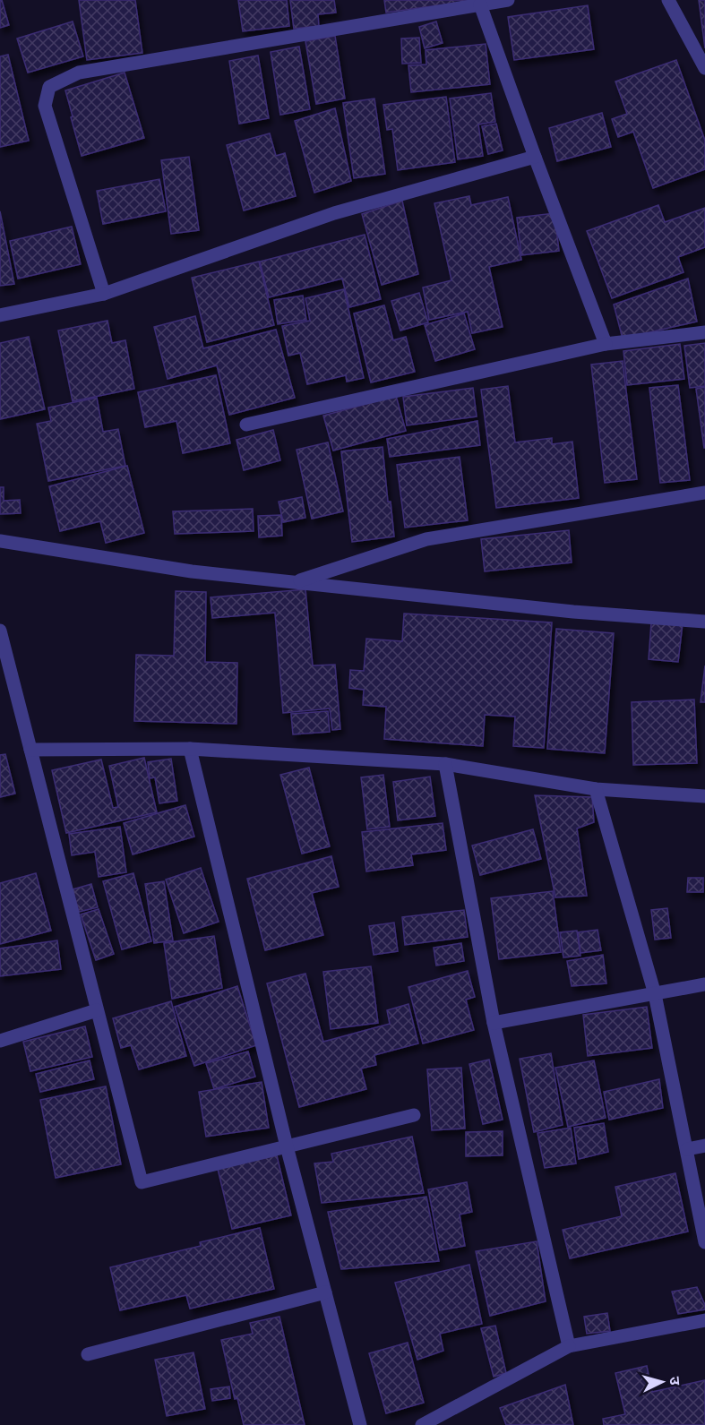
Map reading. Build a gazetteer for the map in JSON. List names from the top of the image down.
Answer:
{
  "north": "right"
}
